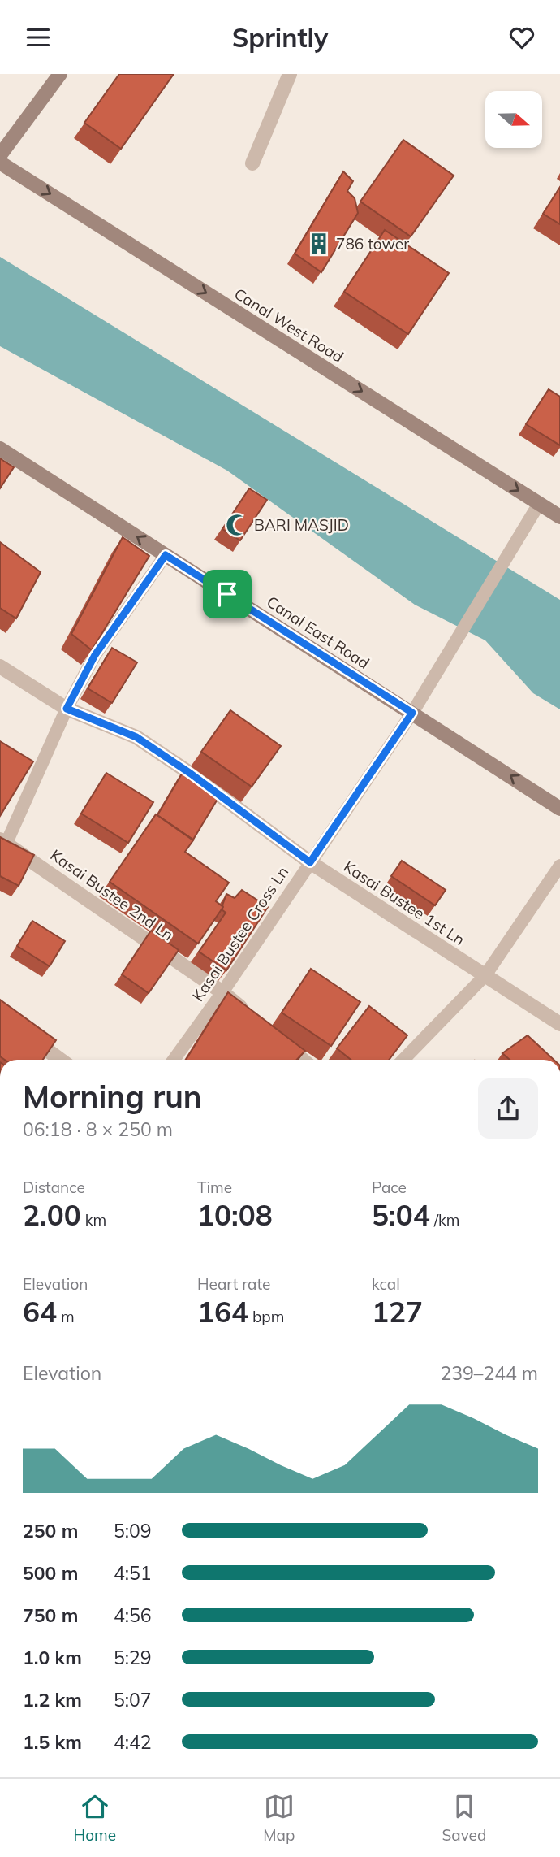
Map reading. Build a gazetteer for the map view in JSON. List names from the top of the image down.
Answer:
{
  "streets": {
    "main road": ["Canal West Road", "Canal East Road"],
    "street": ["Kasai Bustee 2nd Ln", "Kasai Bustee 1st Ln"],
    "lane": ["Kasai Bustee Cross Ln"]
  },
  "crossings": [
    ["Canal West Road", "Kasai Bustee Cross Ln"],
    ["Canal East Road", "Kasai Bustee Cross Ln"],
    ["Kasai Bustee 2nd Ln", "Kasai Bustee Cross Ln"],
    ["Kasai Bustee 1st Ln", "Kasai Bustee Cross Ln"]
  ],
  "one_way": ["Canal West Road", "Canal East Road"],
  "places": {
    "building": ["786 tower"],
    "mosque": ["BARI MASJID"]
  },
  "north": "right",
  "page": {
    "header": "Sprintly",
    "heading": ["Morning run", "06:18 · 8 × 250 m"],
    "stats": [
      ["Distance", "2.00 km"],
      ["Time", "10:08"],
      ["Pace", "5:04 /km"],
      ["Elevation", "64 m"],
      ["Heart rate", "164 bpm"],
      ["kcal", "127"]
    ],
    "chart": ["Elevation", "239–244 m"],
    "list": [
      {
        "name": "250 m",
        "note": "5:09"
      },
      {
        "name": "500 m",
        "note": "4:51"
      },
      {
        "name": "750 m",
        "note": "4:56"
      },
      {
        "name": "1.0 km",
        "note": "5:29"
      },
      {
        "name": "1.2 km",
        "note": "5:07"
      },
      {
        "name": "1.5 km",
        "note": "4:42"
      }
    ],
    "tabs": ["Home", "Map", "Saved"]
  }
}
